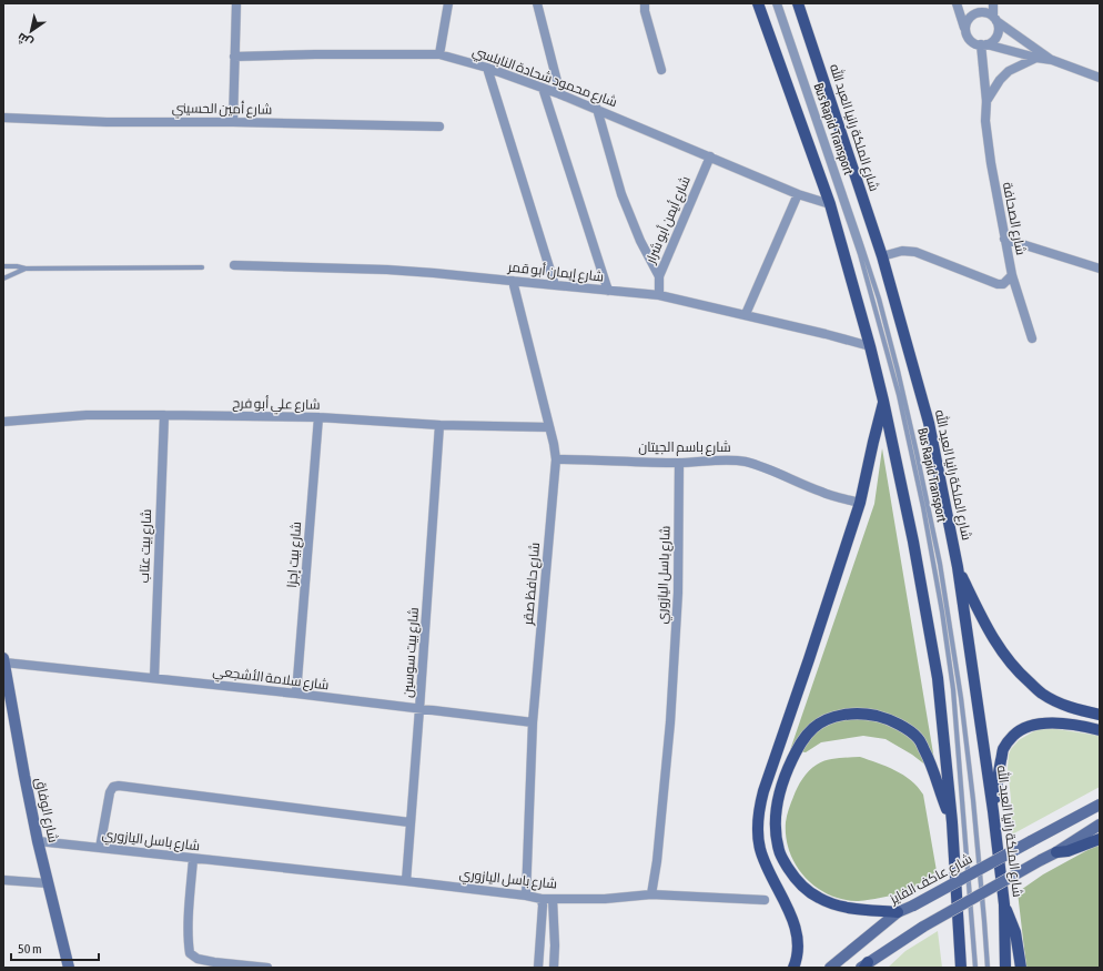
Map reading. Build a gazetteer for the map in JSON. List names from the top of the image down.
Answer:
{
  "streets": {
    "main road": ["شارع الملكة رانيا العبد الله", "شارع الوفاق", "شارع عاكف الفايز"],
    "street": [
      "شارع محمود شحادة النابلسي",
      "شارع أمين الحسيني",
      "شارع الصحافة",
      "شارع أيمن أبو شرار",
      "شارع إيمان أبو قمر",
      "شارع علي أبو فرح",
      "شارع باسم الجيتان",
      "شارع بيت عتاب",
      "شارع بيت إجزا",
      "شارع باسل اليازوري",
      "شارع حافظ صقر",
      "شارع بيت سوسين",
      "شارع سلامة الأشجعي"
    ],
    "lane": ["Bus Rapid Transport"]
  },
  "crossings": [
    ["شارع محمود شحادة النابلسي", "شارع أيمن أبو شرار"],
    ["شارع أيمن أبو شرار", "شارع إيمان أبو قمر"],
    ["شارع إيمان أبو قمر", "شارع حافظ صقر"],
    ["شارع علي أبو فرح", "شارع بيت عتاب"],
    ["شارع علي أبو فرح", "شارع بيت إجزا"],
    ["شارع علي أبو فرح", "شارع حافظ صقر"],
    ["شارع علي أبو فرح", "شارع بيت سوسين"],
    ["شارع باسم الجيتان", "شارع باسل اليازوري"],
    ["شارع باسم الجيتان", "شارع حافظ صقر"],
    ["شارع بيت عتاب", "شارع سلامة الأشجعي"],
    ["شارع بيت إجزا", "شارع سلامة الأشجعي"],
    ["شارع باسل اليازوري", "شارع حافظ صقر"],
    ["شارع باسل اليازوري", "شارع بيت سوسين"],
    ["شارع باسل اليازوري", "شارع الوفاق"],
    ["شارع حافظ صقر", "شارع سلامة الأشجعي"],
    ["شارع بيت سوسين", "شارع سلامة الأشجعي"],
    ["شارع سلامة الأشجعي", "شارع الوفاق"]
  ],
  "scale_bar": "50 m",
  "north": "bottom left"
}
